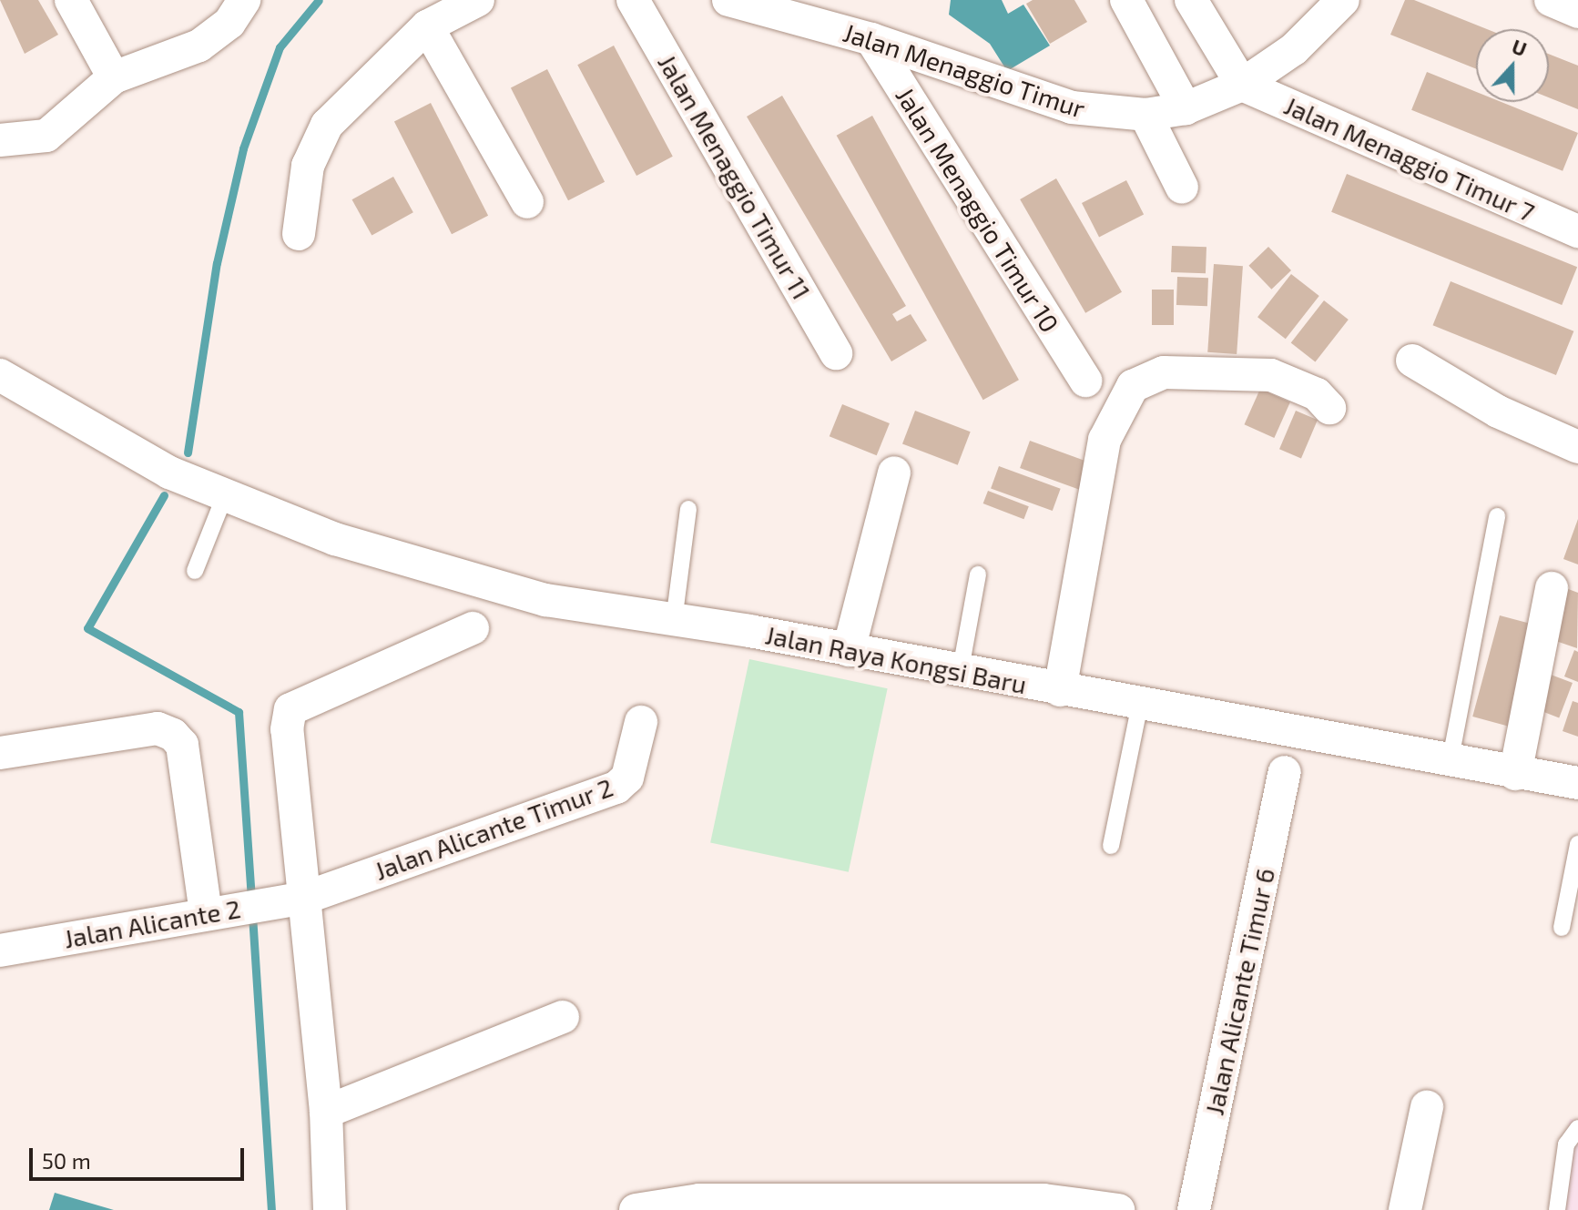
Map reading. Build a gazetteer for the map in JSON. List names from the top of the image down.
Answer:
{
  "streets": {
    "street": [
      "Jalan Menaggio Timur",
      "Jalan Menaggio Timur 7",
      "Jalan Menaggio Timur 11",
      "Jalan Menaggio Timur 10",
      "Jalan Raya Kongsi Baru",
      "Jalan Alicante Timur 2",
      "Jalan Alicante 2",
      "Jalan Alicante Timur 6"
    ]
  },
  "crossings": [
    ["Jalan Menaggio Timur", "Jalan Menaggio Timur 7"],
    ["Jalan Menaggio Timur", "Jalan Menaggio Timur 10"],
    ["Jalan Alicante Timur 2", "Jalan Alicante 2"]
  ],
  "scale_bar": "50 m",
  "north": "top"
}
